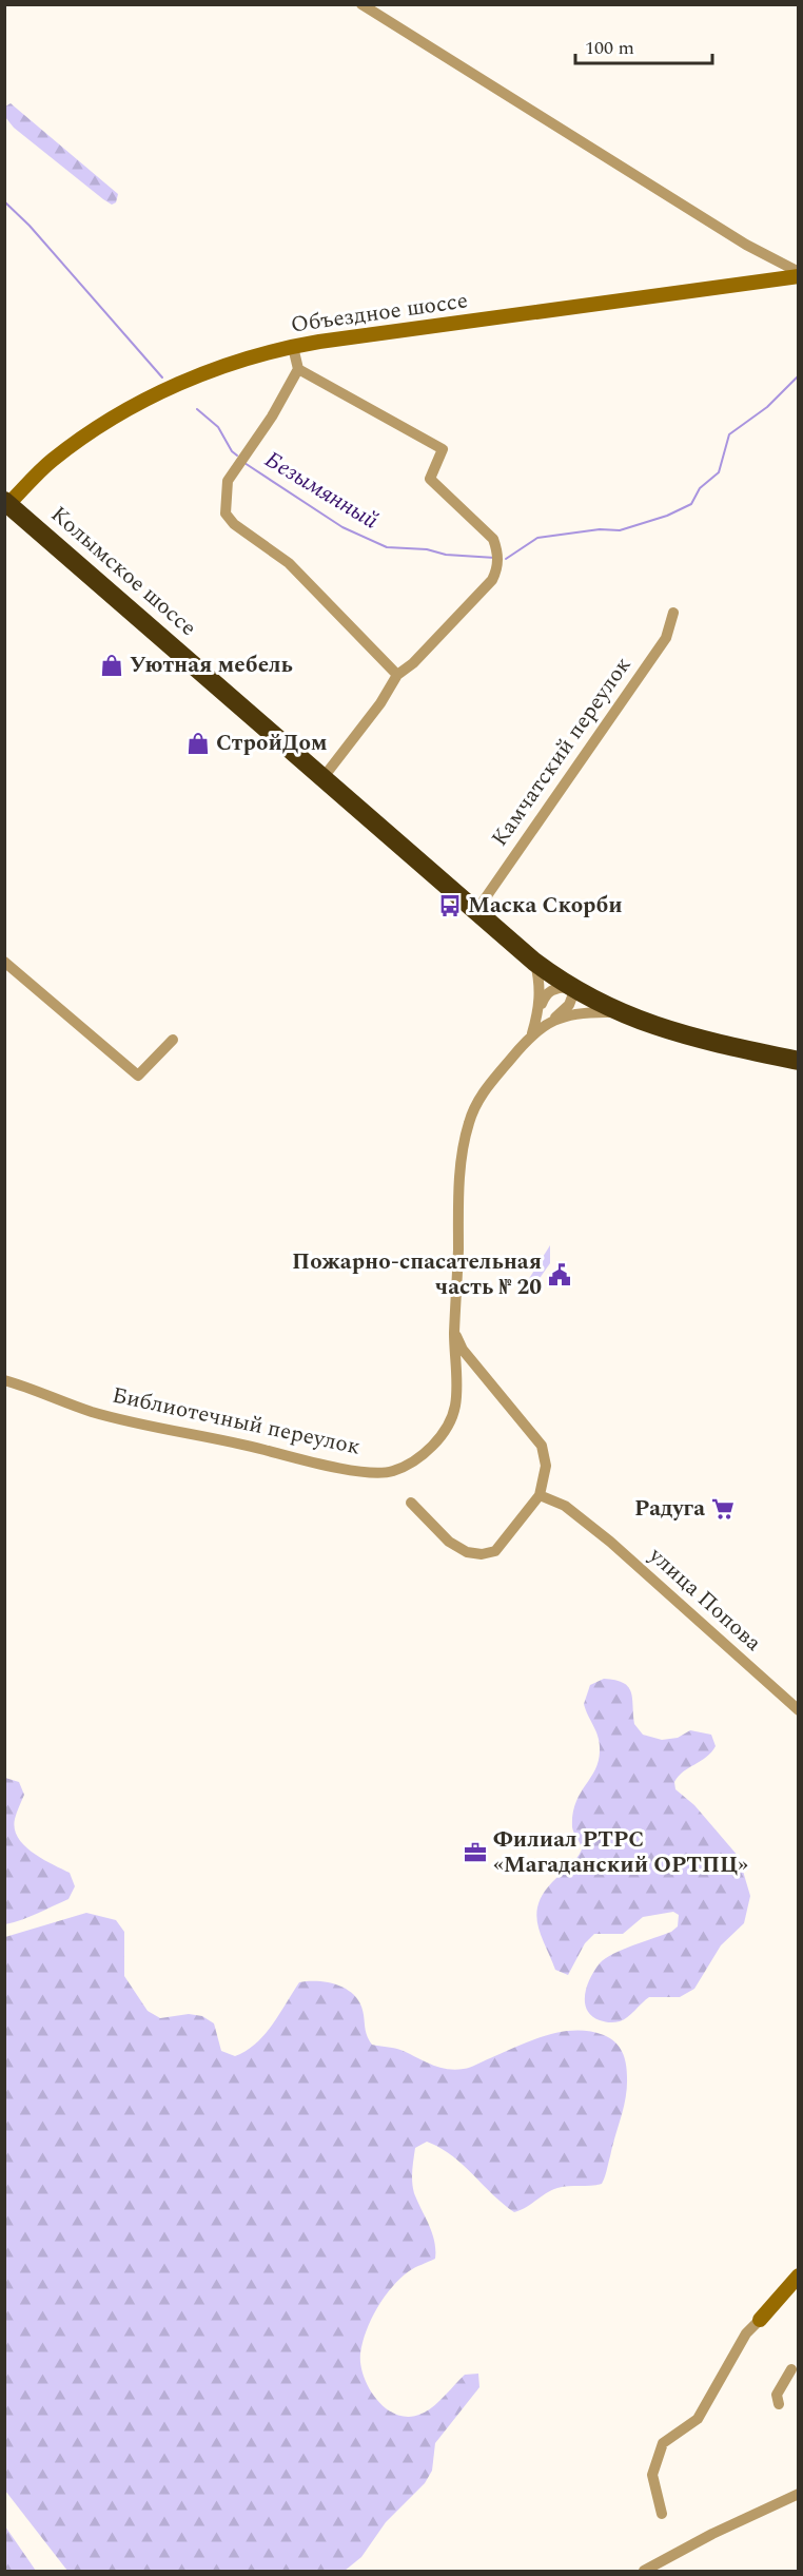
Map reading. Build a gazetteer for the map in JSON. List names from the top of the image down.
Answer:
{
  "streets": {
    "highway": ["Колымское шоссе"],
    "street": [
      "Объездное шоссе",
      "Камчатский переулок",
      "Библиотечный переулок",
      "улица Попова"
    ]
  },
  "crossings": [
    ["Объездное шоссе", "Колымское шоссе"],
    ["Колымское шоссе", "Камчатский переулок"],
    ["Колымское шоссе", "Библиотечный переулок"]
  ],
  "water": ["Безымянный"],
  "places": {
    "shop": ["Уютная мебель", "СтройДом"],
    "bus stop": ["Маска Скорби"],
    "public building": ["Пожарно-спасательная часть № 20"],
    "supermarket": ["Радуга"],
    "office": ["Филиал РТРС «Магаданский ОРТПЦ»"]
  },
  "scale_bar": "100 m"
}
